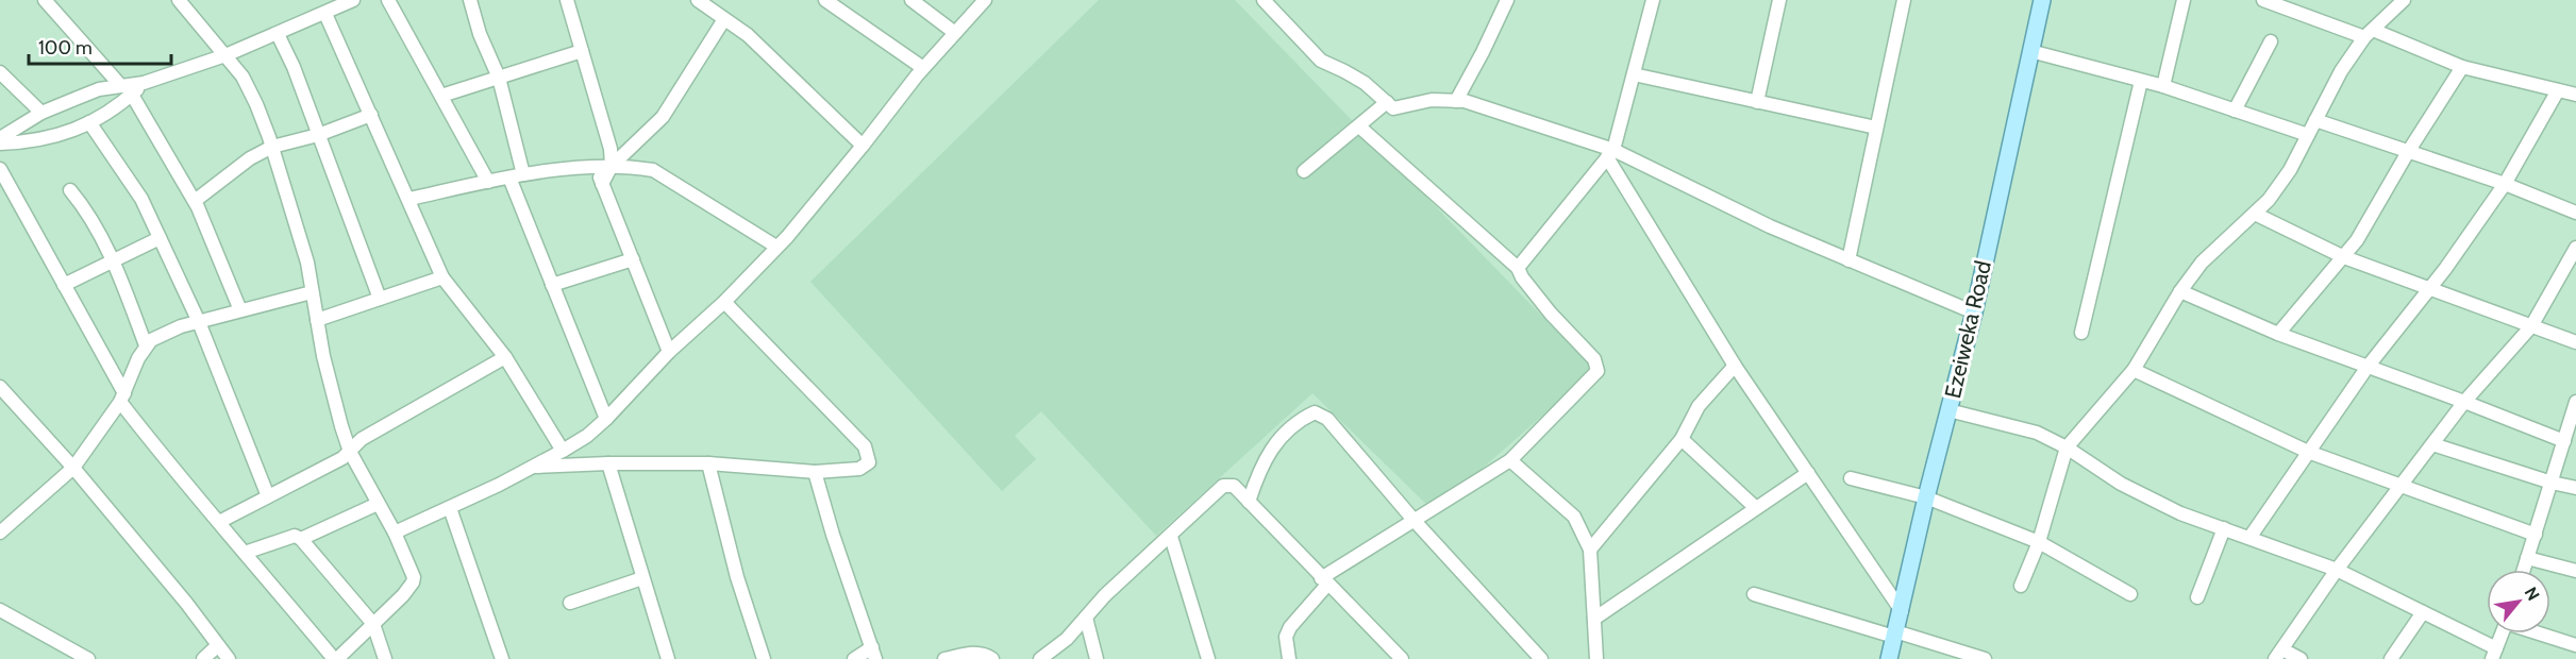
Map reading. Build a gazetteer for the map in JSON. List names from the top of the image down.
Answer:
{
  "streets": {
    "main road": ["Ezeiweka Road"]
  },
  "scale_bar": "100 m",
  "north": "top right"
}
